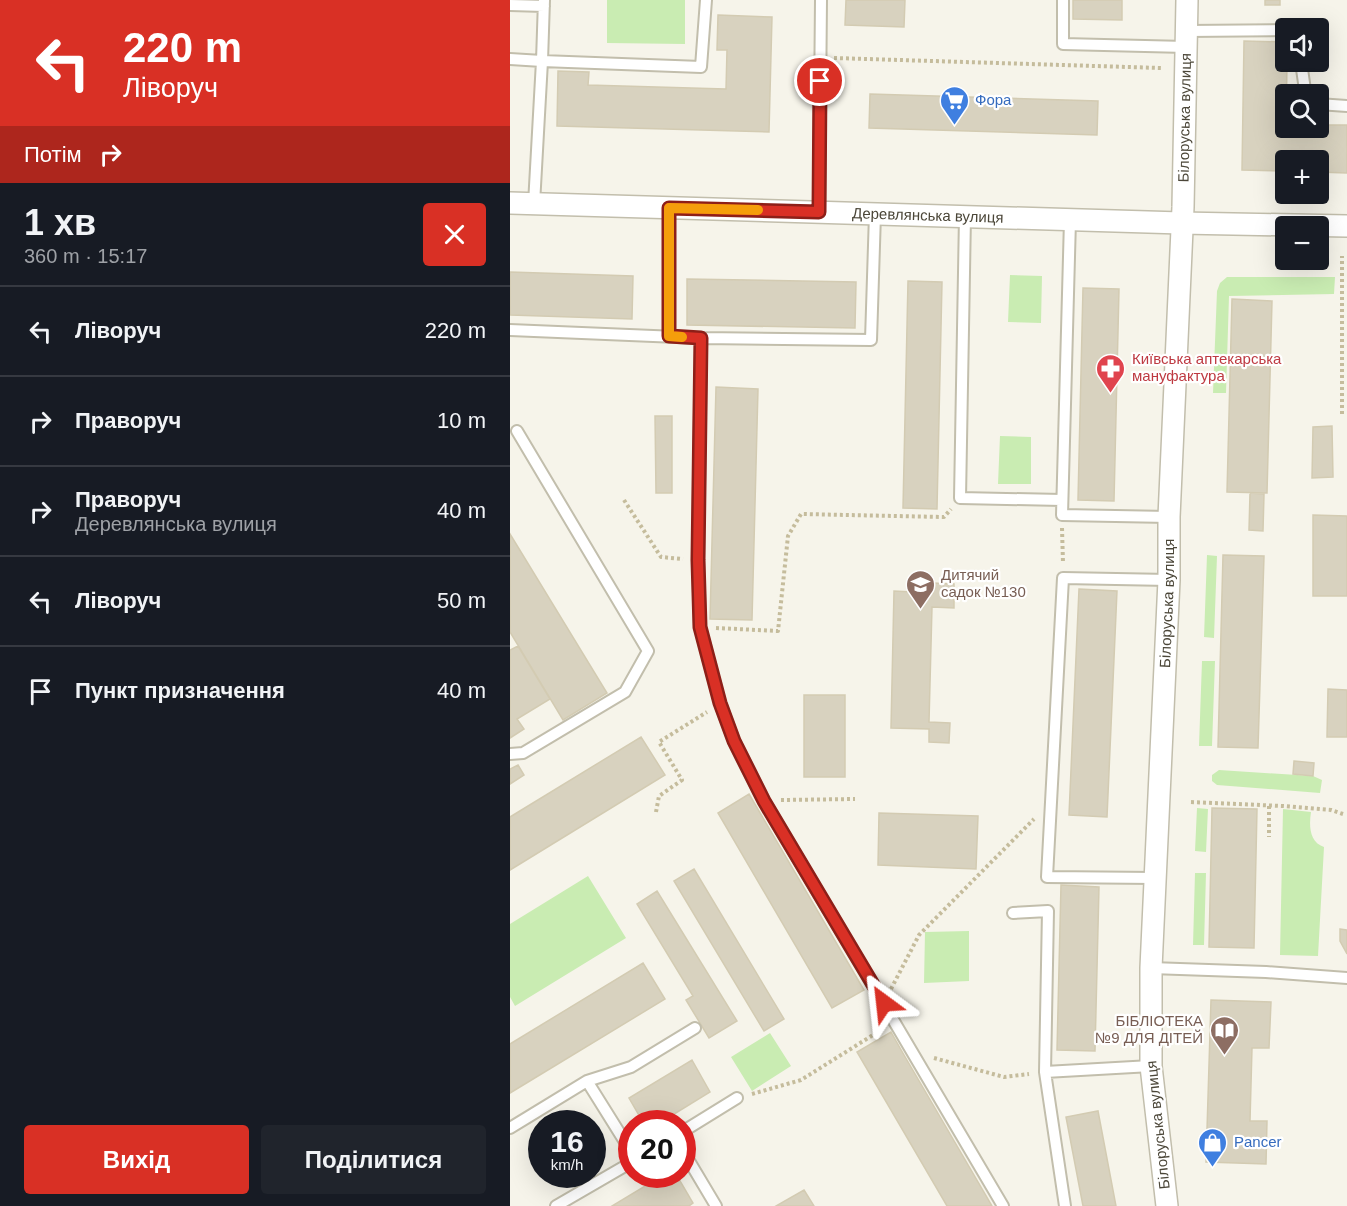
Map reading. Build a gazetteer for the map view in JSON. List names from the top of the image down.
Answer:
{
  "streets": {
    "street": ["Білоруська вулиця", "Деревлянська вулиця"]
  },
  "crossings": [
    ["Білоруська вулиця", "Деревлянська вулиця"]
  ],
  "places": {
    "supermarket": ["Фора"],
    "pharmacy": ["Київська аптекарська мануфактура"],
    "school or university": ["Дитячий садок №130"],
    "library": ["БІБЛІОТЕКА №9 ДЛЯ ДІТЕЙ"],
    "shop": ["Pancer"]
  },
  "page": {
    "turn": ["220 m", "Ліворуч"],
    "map_buttons": ["+", "−"],
    "then": "Потім",
    "heading": ["1 хв", "360 m · 15:17"],
    "list": [
      {
        "name": "Ліворуч",
        "value": "220 m"
      },
      {
        "name": "Праворуч",
        "value": "10 m"
      },
      {
        "name": "Праворуч",
        "note": "Деревлянська вулиця",
        "value": "40 m"
      },
      {
        "name": "Ліворуч",
        "value": "50 m"
      },
      {
        "name": "Пункт призначення",
        "value": "40 m"
      }
    ],
    "speed": "16 km/h",
    "limit": "20",
    "buttons": ["Вихід", "Поділитися"]
  }
}
